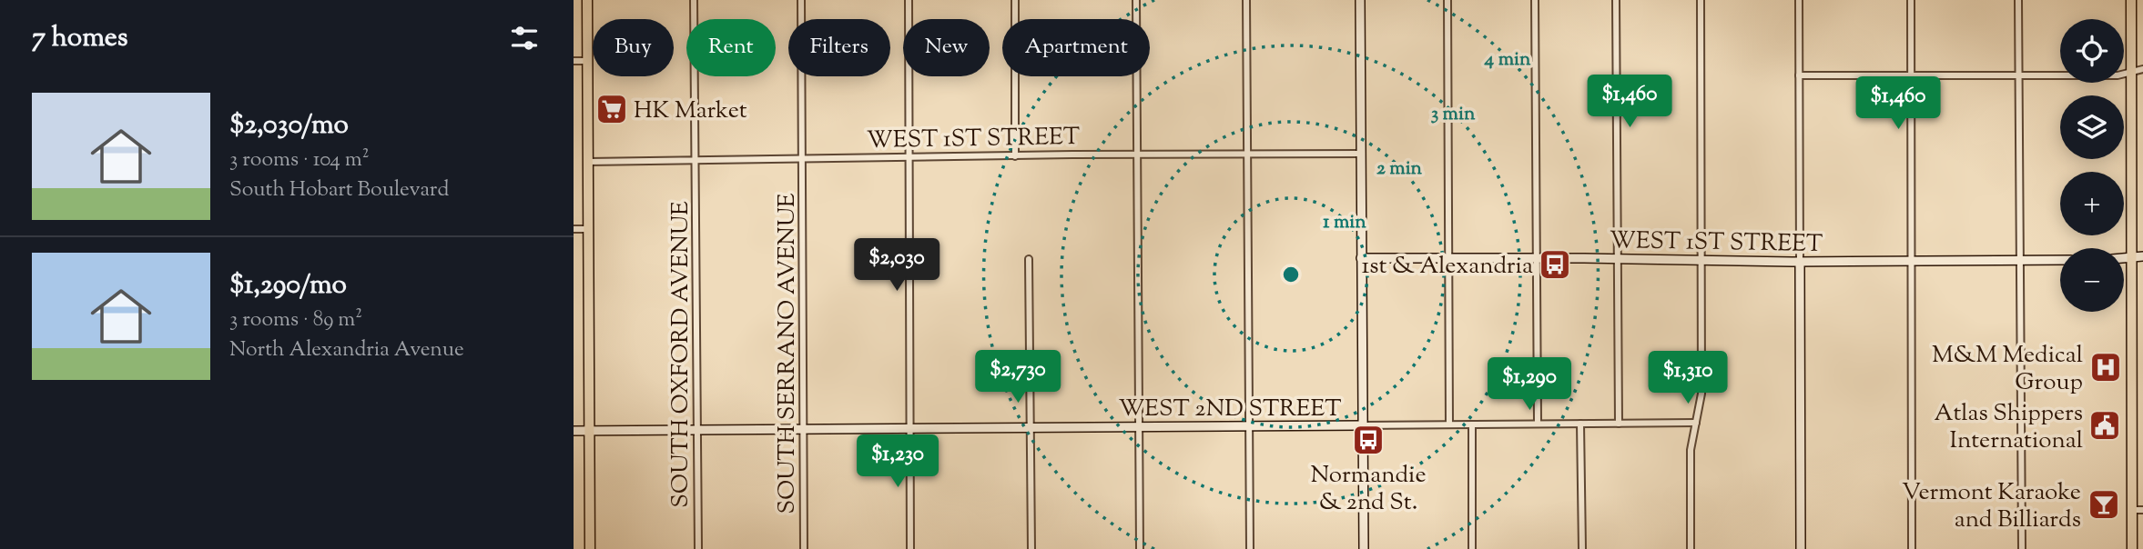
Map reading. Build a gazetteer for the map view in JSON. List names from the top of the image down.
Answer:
{
  "streets": {
    "street": [
      "WEST 1ST STREET",
      "SOUTH SERRANO AVENUE",
      "SOUTH OXFORD AVENUE",
      "WEST 2ND STREET"
    ]
  },
  "crossings": [
    ["WEST 1ST STREET", "SOUTH SERRANO AVENUE"],
    ["WEST 1ST STREET", "SOUTH OXFORD AVENUE"],
    ["SOUTH SERRANO AVENUE", "WEST 2ND STREET"],
    ["SOUTH OXFORD AVENUE", "WEST 2ND STREET"]
  ],
  "places": {
    "supermarket": ["HK Market"],
    "bus stop": ["1st & Alexandria", "Normandie & 2nd St."],
    "hospital": ["M&M Medical Group"],
    "public building": ["Atlas Shippers International"],
    "bar": ["Vermont Karaoke and Billiards"]
  },
  "page": {
    "heading": "7 homes",
    "map_buttons": ["+", "−"],
    "chip": [
      "Buy",
      "Rent",
      "Filters",
      "New",
      "Apartment"
    ],
    "price": [
      "$1,460",
      "$1,460",
      "$2,030",
      "$2,730",
      "$1,310",
      "$1,290",
      "$1,230"
    ],
    "list": [
      {
        "name": "$2,030/mo",
        "note": "3 rooms · 104 m² · South Hobart Boulevard"
      },
      {
        "name": "$1,290/mo",
        "note": "3 rooms · 89 m² · North Alexandria Avenue"
      }
    ]
  },
  "rings": [
    "4 min",
    "3 min",
    "2 min",
    "1 min"
  ]
}
